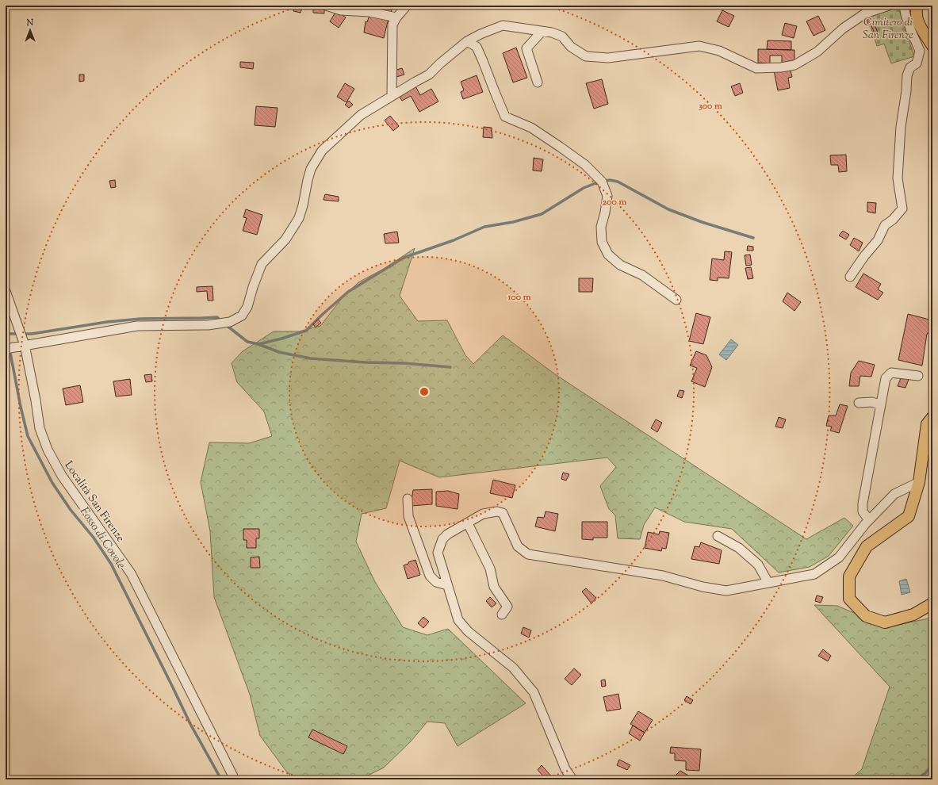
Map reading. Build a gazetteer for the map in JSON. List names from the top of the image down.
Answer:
{
  "streets": {
    "street": ["Località San Firenze"]
  },
  "water": ["Fosso di Covole"],
  "parks": ["Cimitero di San Firenze"],
  "north": "top",
  "rings": ["300 m", "200 m", "100 m"]
}
